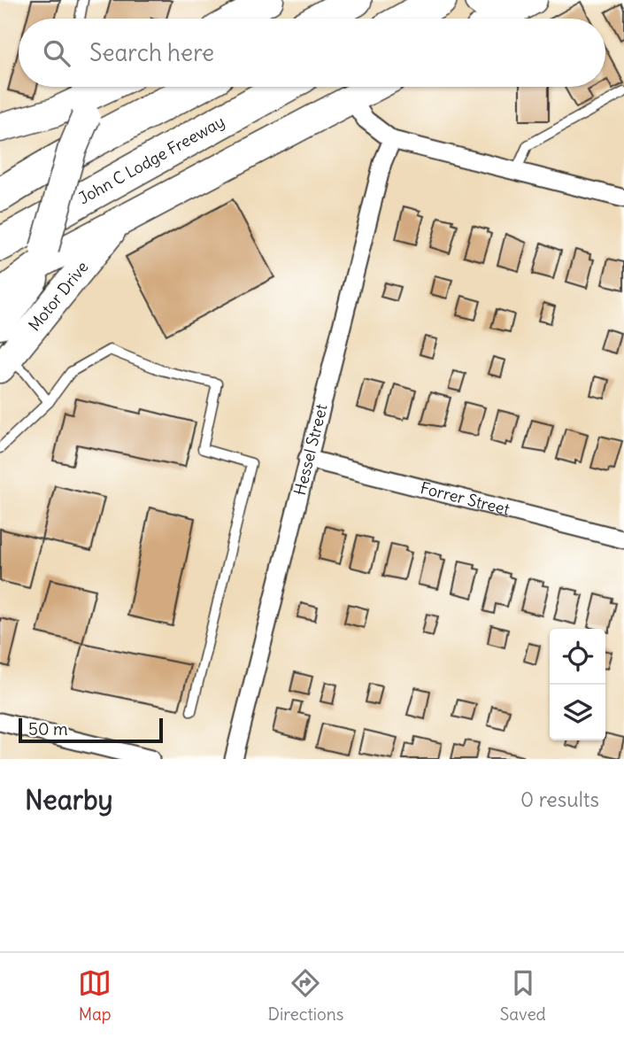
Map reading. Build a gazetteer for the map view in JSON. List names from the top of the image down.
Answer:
{
  "streets": {
    "highway": ["John C Lodge Freeway"],
    "main road": ["Motor Drive"],
    "street": ["Hessel Street", "Forrer Street"]
  },
  "crossings": [
    ["Hessel Street", "Forrer Street"]
  ],
  "scale_bar": "50 m",
  "page": {
    "search": "Search here",
    "scale": "50 m",
    "heading": ["Nearby", "0 results"],
    "nav": ["Map", "Directions", "Saved"]
  }
}
